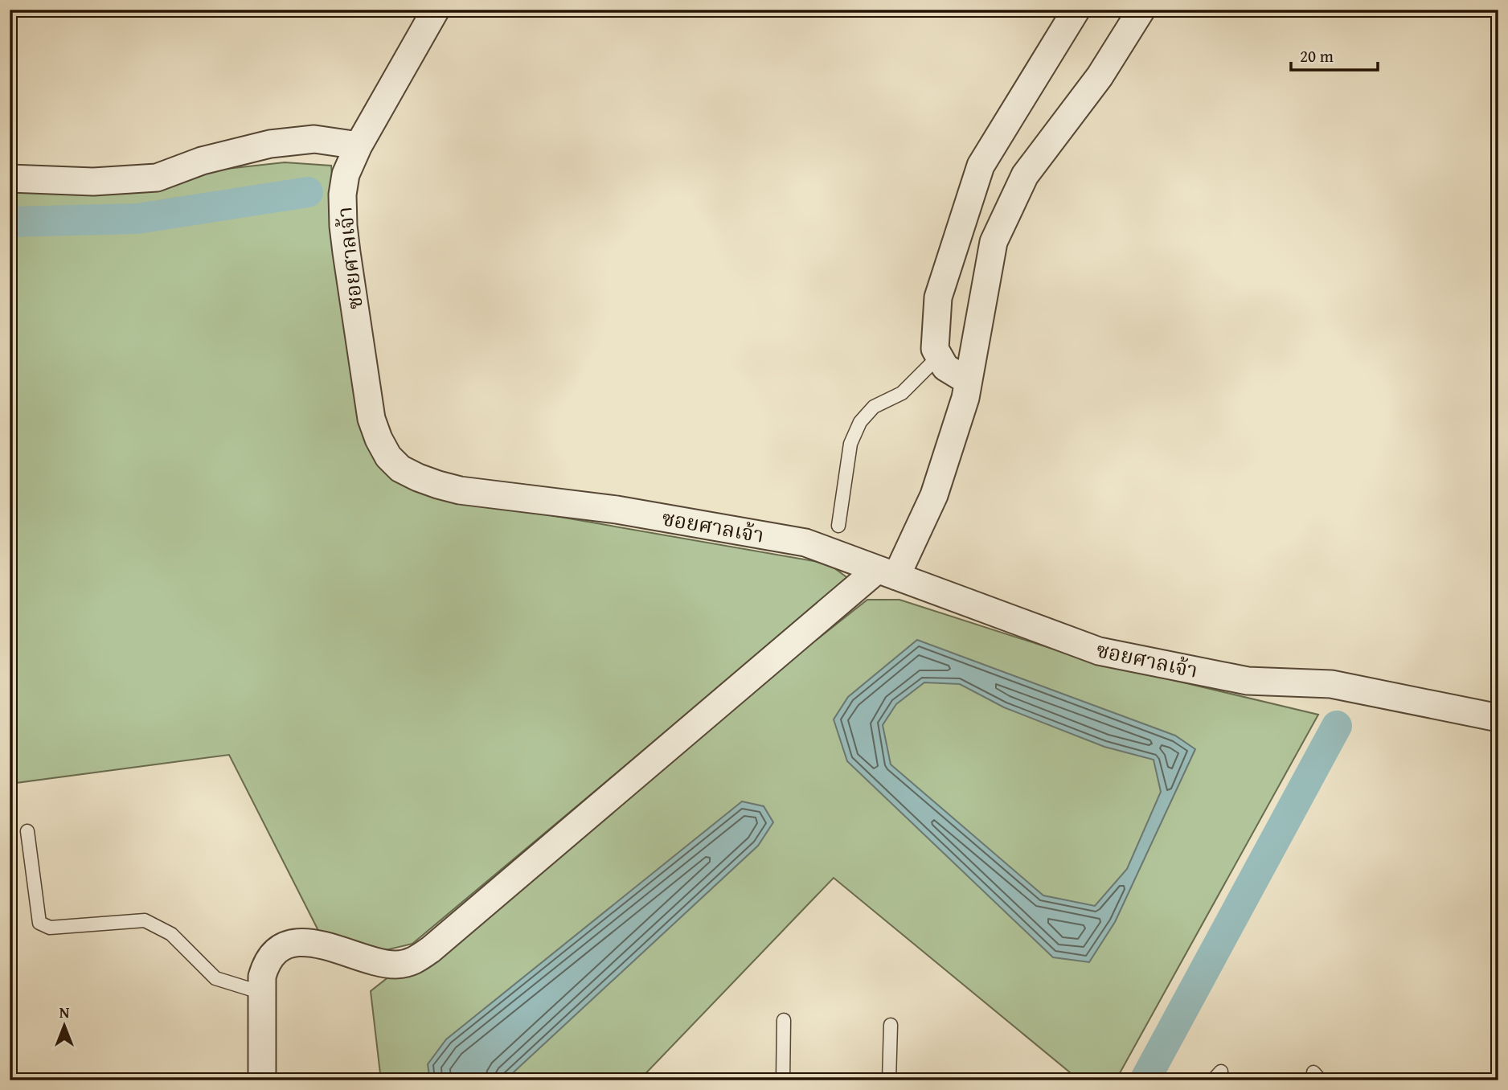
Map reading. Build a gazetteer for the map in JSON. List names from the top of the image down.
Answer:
{
  "streets": {
    "street": ["ซอยศาลเจ้า"]
  },
  "scale_bar": "20 m",
  "north": "top"
}
